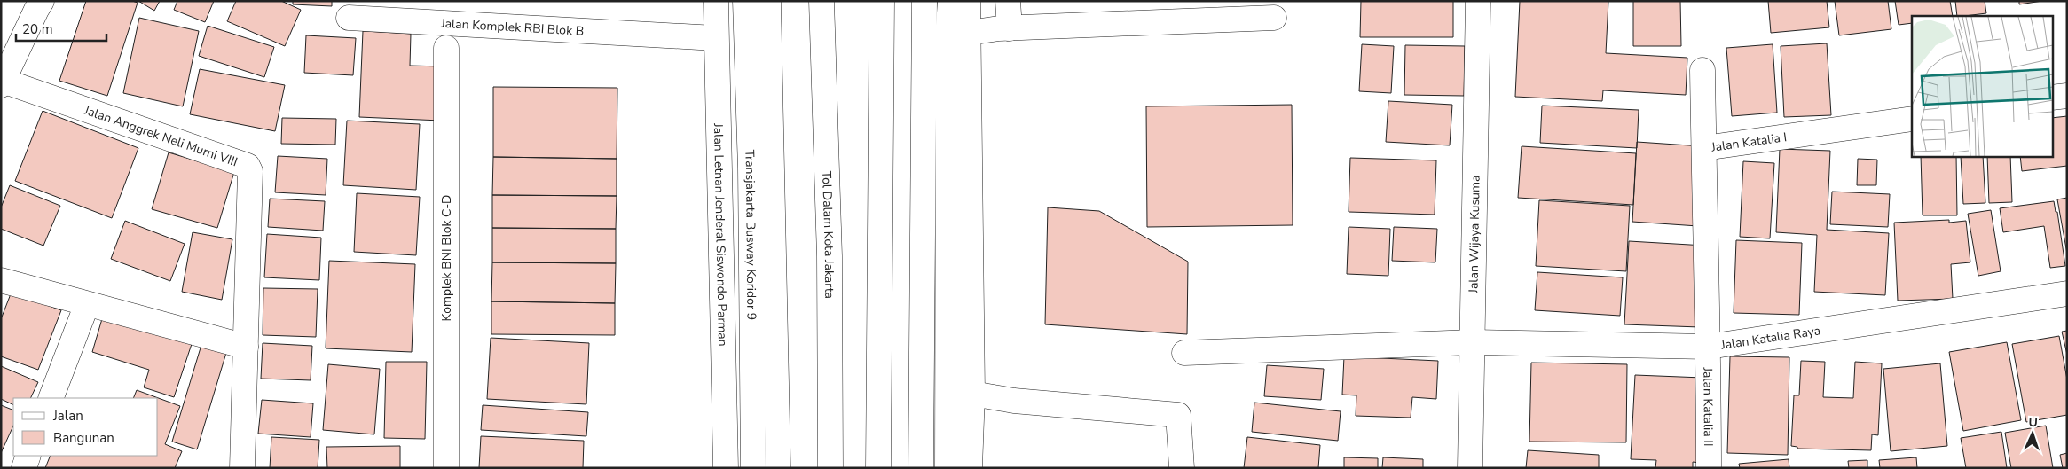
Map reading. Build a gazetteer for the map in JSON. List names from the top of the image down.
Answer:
{
  "streets": {
    "main road": [
      "Jalan Komplek RBI Blok B",
      "Jalan Anggrek Neli Murni VIII",
      "Jalan Katalia I",
      "Transjakarta Busway Koridor 9",
      "Tol Dalam Kota Jakarta",
      "Jalan Letnan Jenderal Siswondo Parman",
      "Jalan Wijaya Kusuma",
      "Komplek BNI Blok C-D",
      "Jalan Katalia Raya",
      "Jalan Katalia II"
    ]
  },
  "crossings": [
    ["Jalan Komplek RBI Blok B", "Jalan Letnan Jenderal Siswondo Parman"],
    ["Jalan Katalia I", "Jalan Katalia Raya"],
    ["Jalan Katalia I", "Jalan Katalia II"],
    ["Jalan Wijaya Kusuma", "Jalan Katalia Raya"],
    ["Jalan Katalia Raya", "Jalan Katalia II"]
  ],
  "legend": ["Jalan", "Bangunan"],
  "scale_bar": "20 m",
  "north": "top"
}
